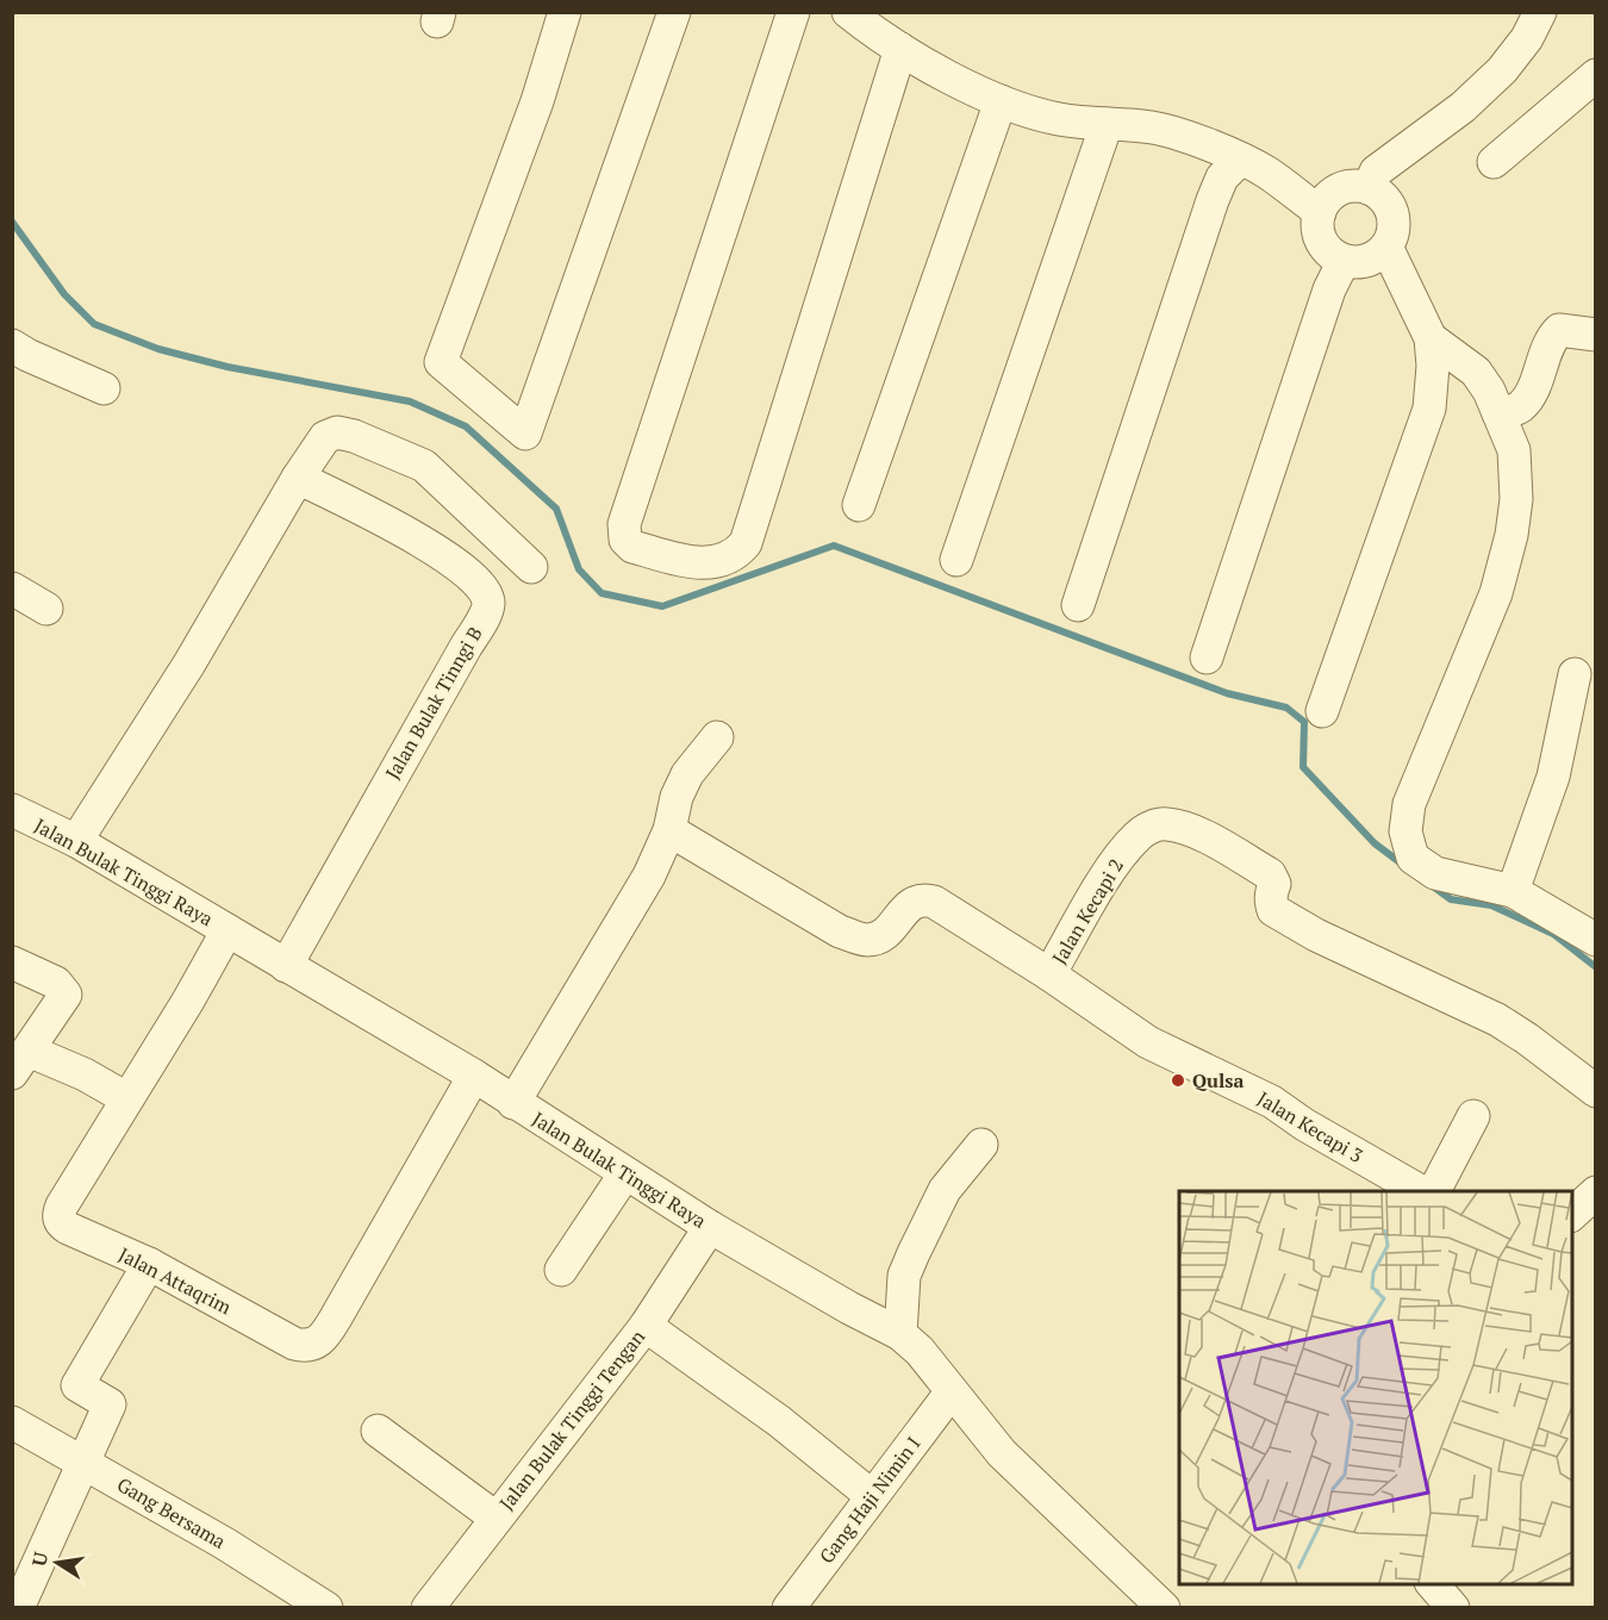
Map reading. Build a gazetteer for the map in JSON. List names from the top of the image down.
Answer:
{
  "streets": {
    "street": [
      "Jalan Bulak Tinngi B",
      "Jalan Bulak Tinggi Raya",
      "Jalan Kecapi 2",
      "Jalan Kecapi 3",
      "Jalan Attaqrim",
      "Jalan Bulak Tinggi Tengan",
      "Gang Haji Nimin I",
      "Gang Bersama"
    ]
  },
  "crossings": [
    ["Jalan Bulak Tinngi B", "Jalan Bulak Tinggi Raya"],
    ["Jalan Bulak Tinggi Raya", "Jalan Attaqrim"],
    ["Jalan Bulak Tinggi Raya", "Jalan Bulak Tinggi Tengan"],
    ["Jalan Bulak Tinggi Raya", "Gang Haji Nimin I"],
    ["Jalan Kecapi 2", "Jalan Kecapi 3"]
  ],
  "places": ["Qulsa"],
  "north": "left"
}
